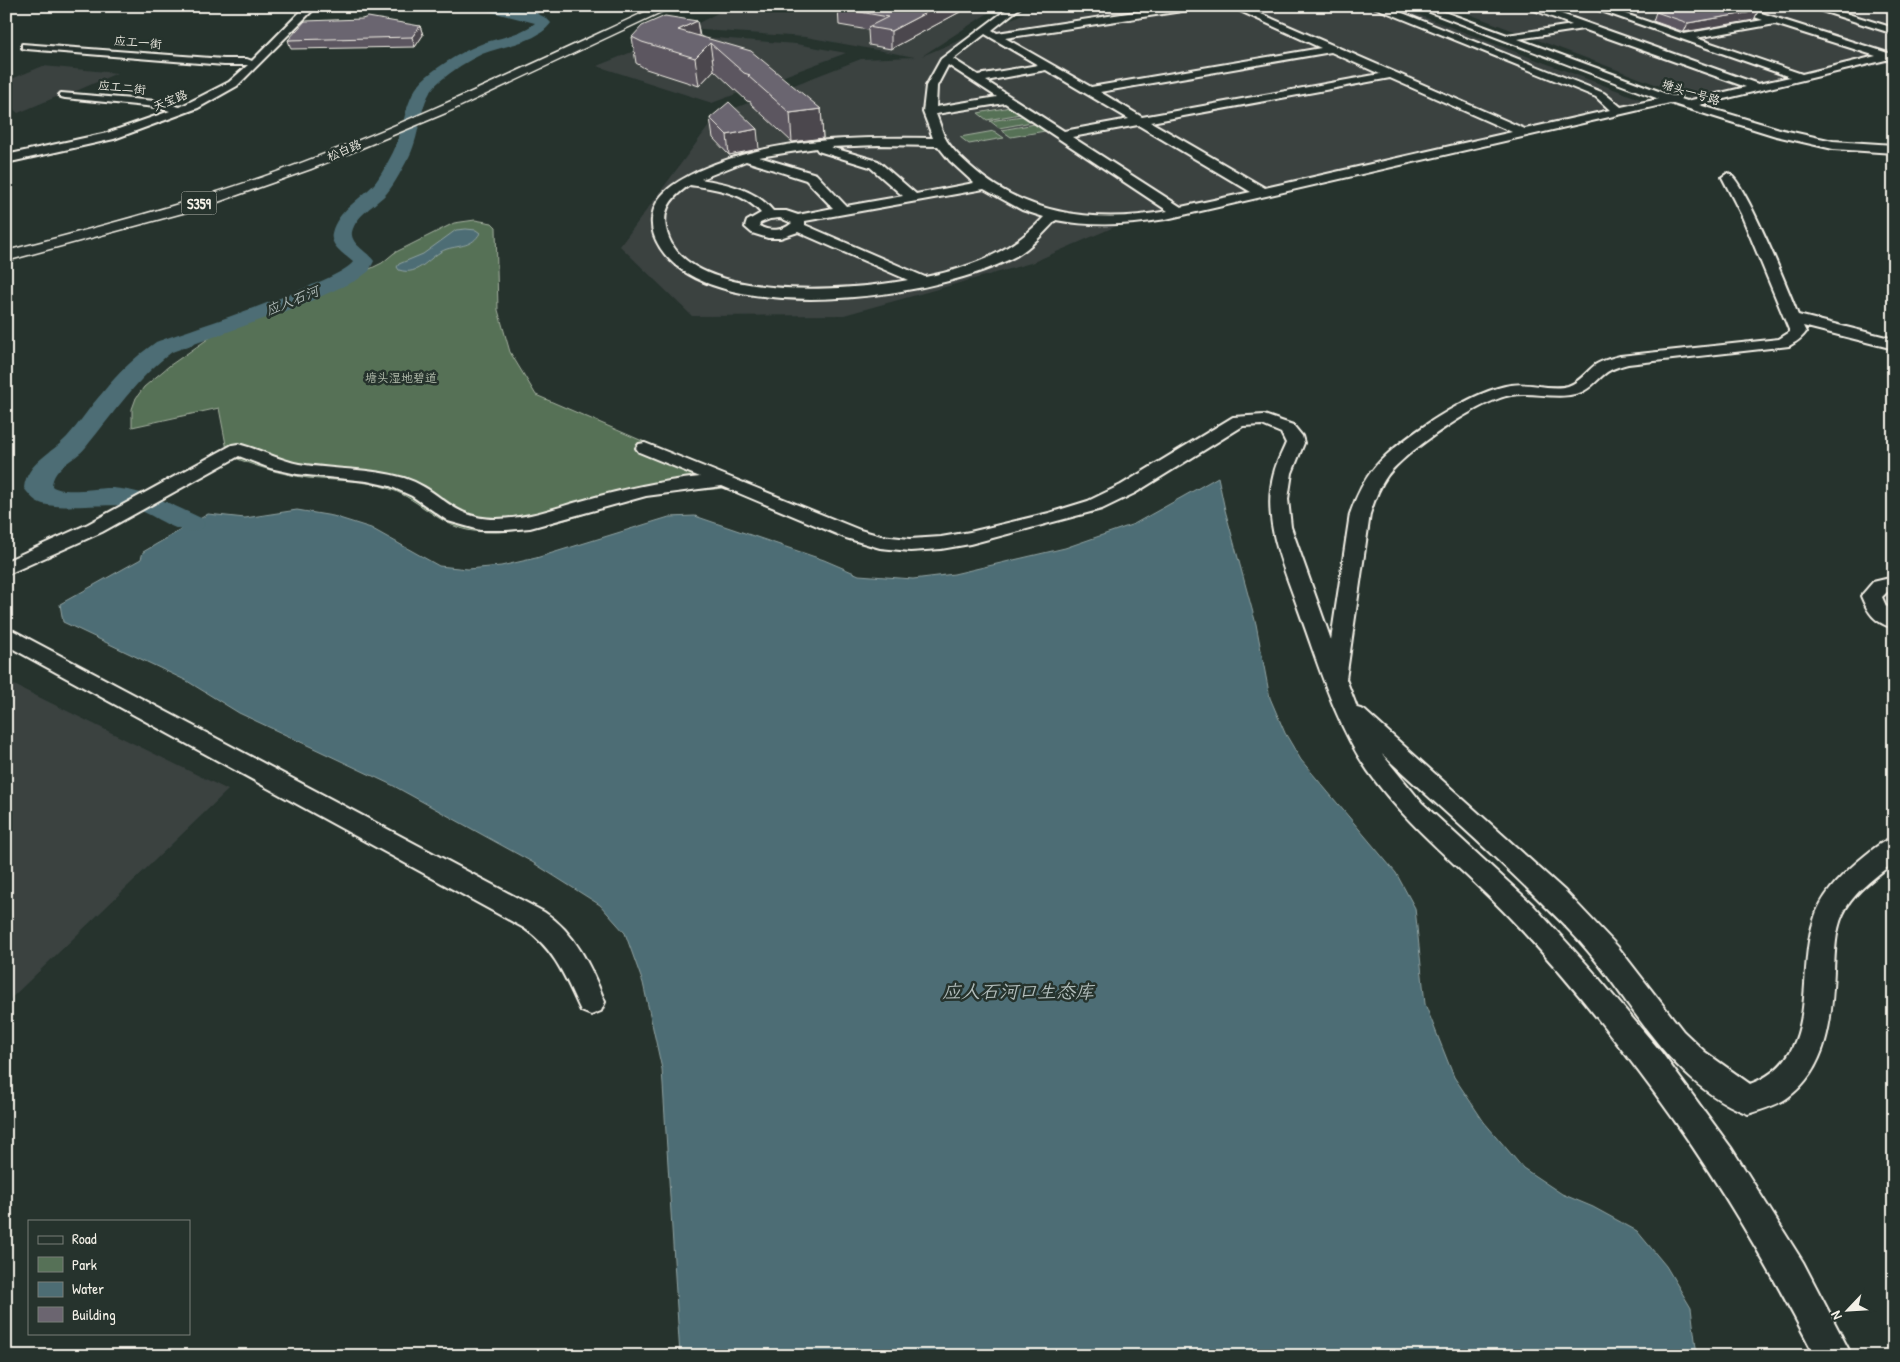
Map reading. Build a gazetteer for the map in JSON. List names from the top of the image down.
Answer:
{
  "streets": {
    "main road": ["松白路", "S359"],
    "street": [
      "应工一街",
      "应工二街",
      "塘头一号路",
      "天宝路"
    ]
  },
  "crossings": [
    ["应工一街", "天宝路"],
    ["应工二街", "天宝路"]
  ],
  "water": ["应人石河", "应人石河口生态库"],
  "parks": ["塘头湿地碧道"],
  "legend": [
    "Road",
    "Park",
    "Water",
    "Building"
  ],
  "north": "bottom left"
}
